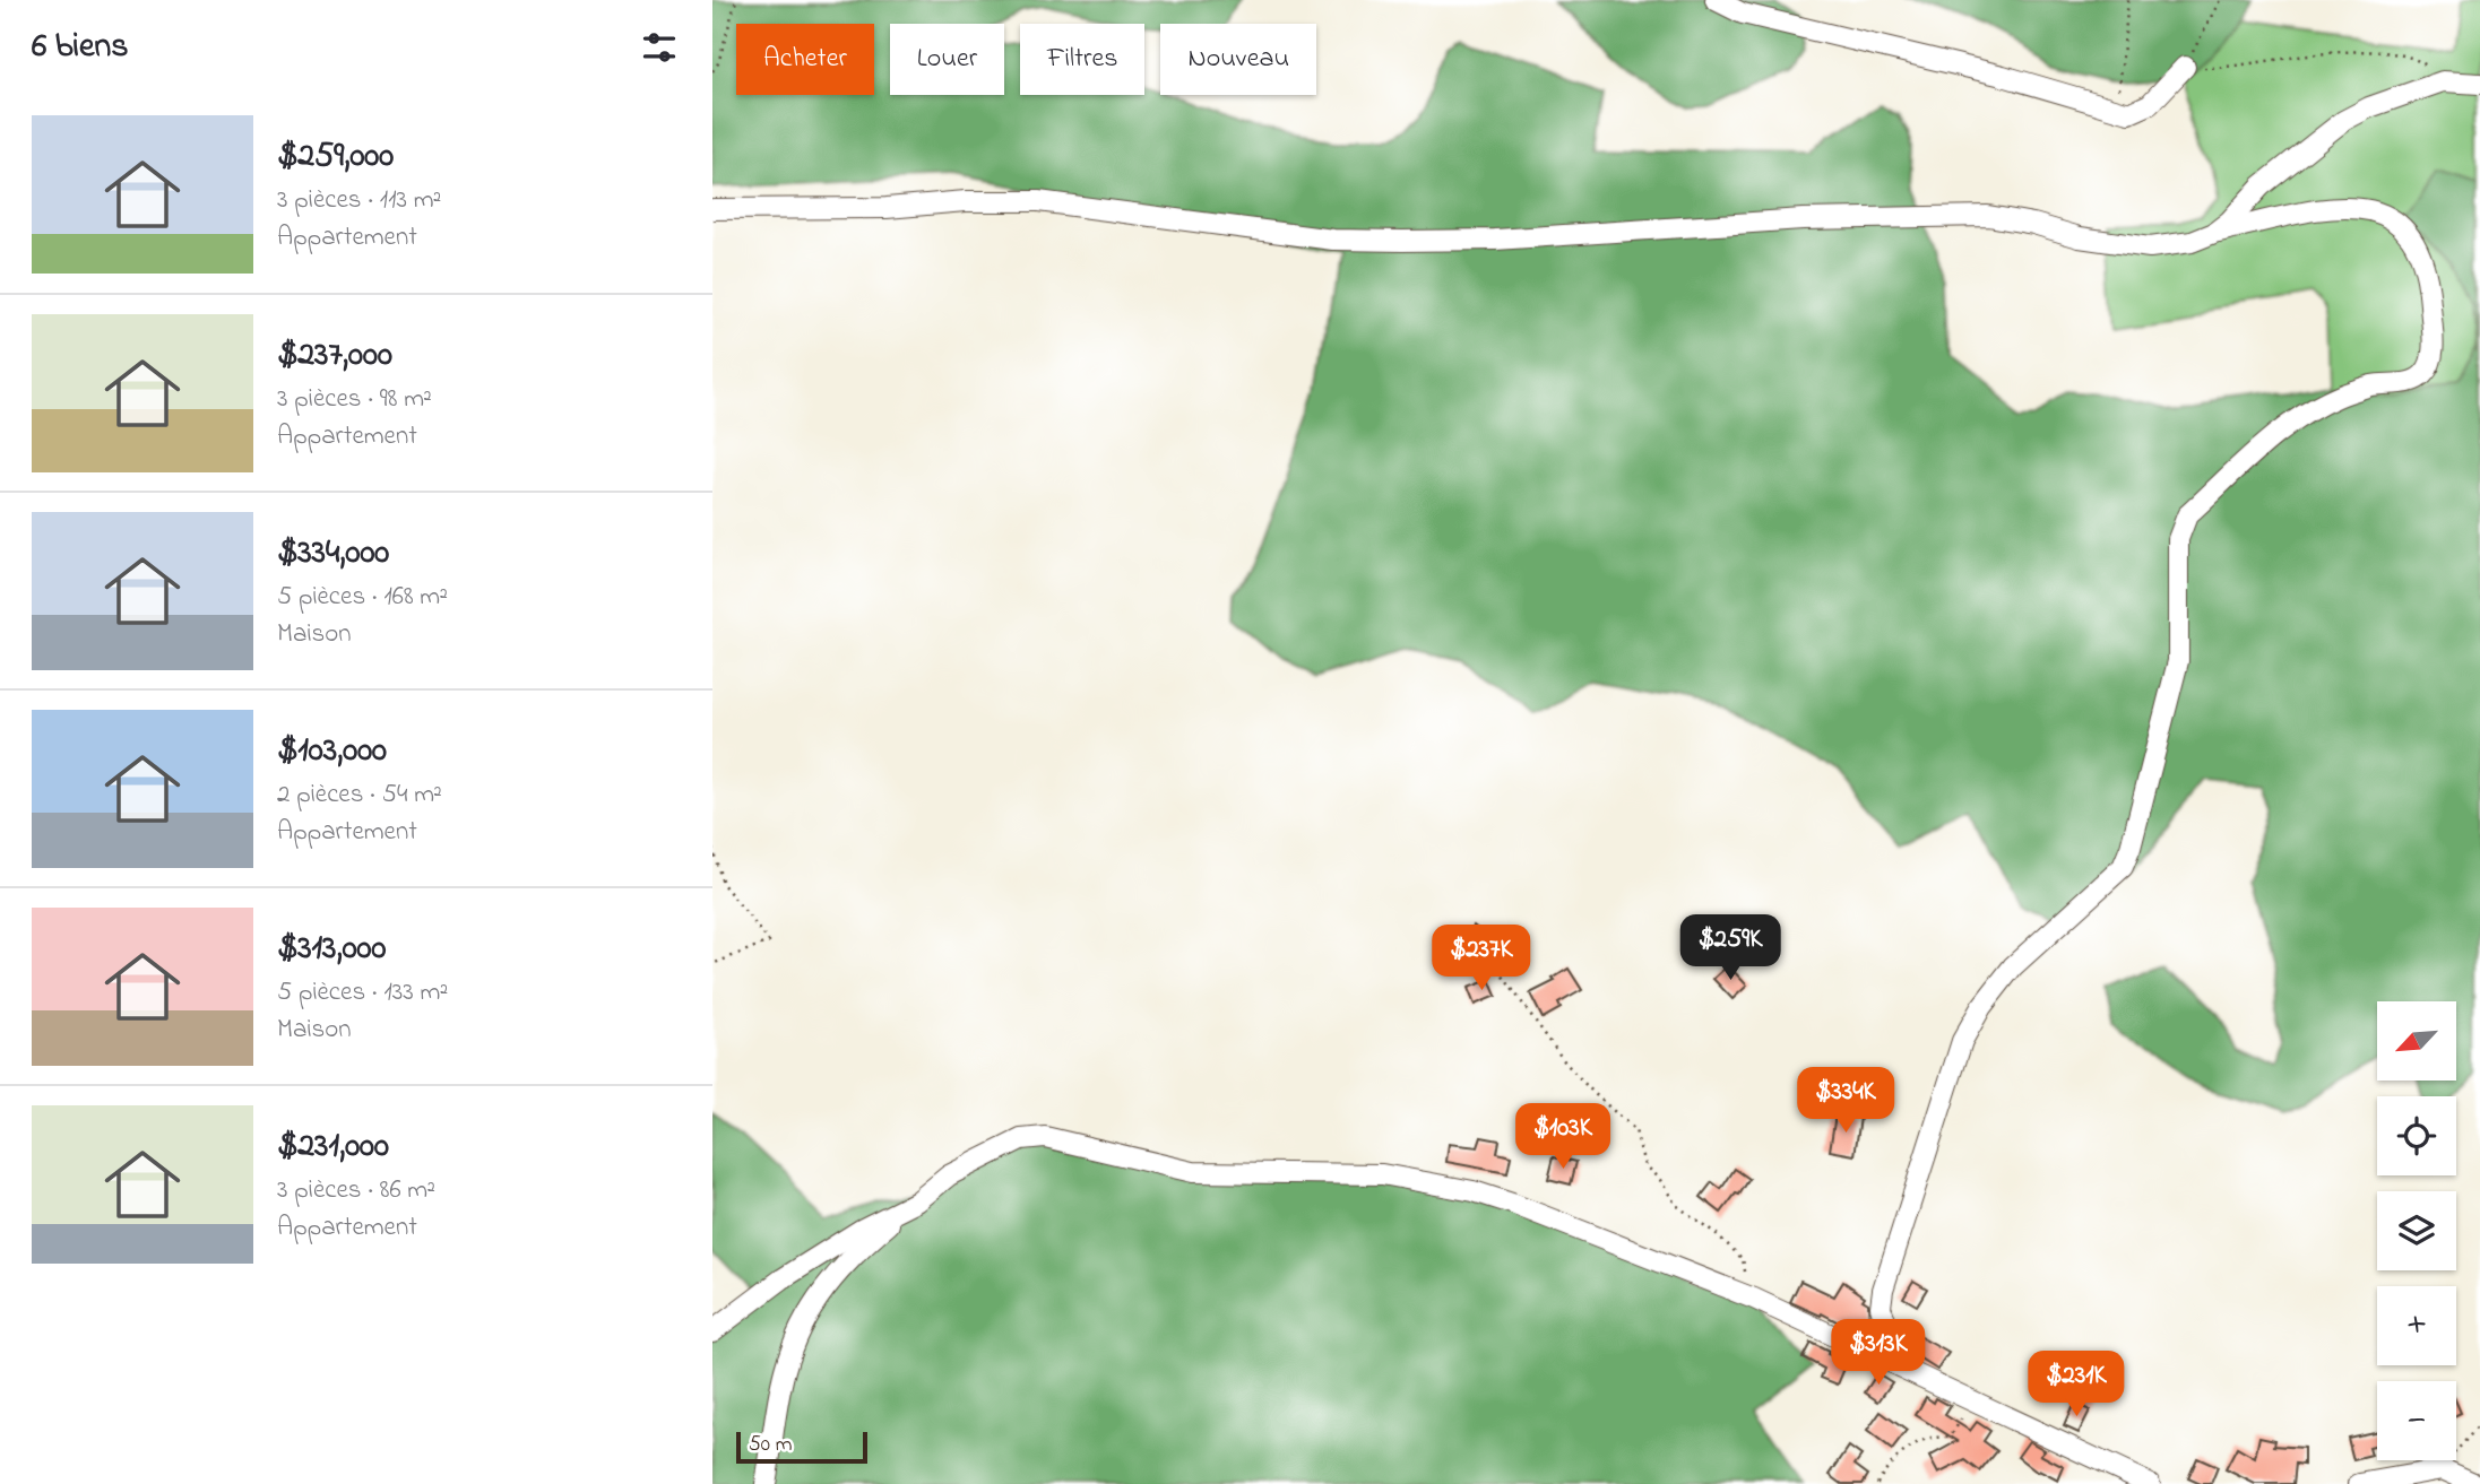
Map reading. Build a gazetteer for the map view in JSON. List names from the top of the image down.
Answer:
{
  "scale_bar": "50 m",
  "north": "bottom left",
  "page": {
    "heading": "6 biens",
    "chip": [
      "Acheter",
      "Louer",
      "Filtres",
      "Nouveau"
    ],
    "list": [
      {
        "name": "$259,000",
        "note": "3 pièces · 113 m² · Appartement"
      },
      {
        "name": "$237,000",
        "note": "3 pièces · 98 m² · Appartement"
      },
      {
        "name": "$334,000",
        "note": "5 pièces · 168 m² · Maison"
      },
      {
        "name": "$103,000",
        "note": "2 pièces · 54 m² · Appartement"
      },
      {
        "name": "$313,000",
        "note": "5 pièces · 133 m² · Maison"
      },
      {
        "name": "$231,000",
        "note": "3 pièces · 86 m² · Appartement"
      }
    ],
    "price": [
      "$259K",
      "$237K",
      "$334K",
      "$103K",
      "$313K",
      "$231K"
    ],
    "map_buttons": ["+", "−"],
    "scale": "50 m"
  }
}
